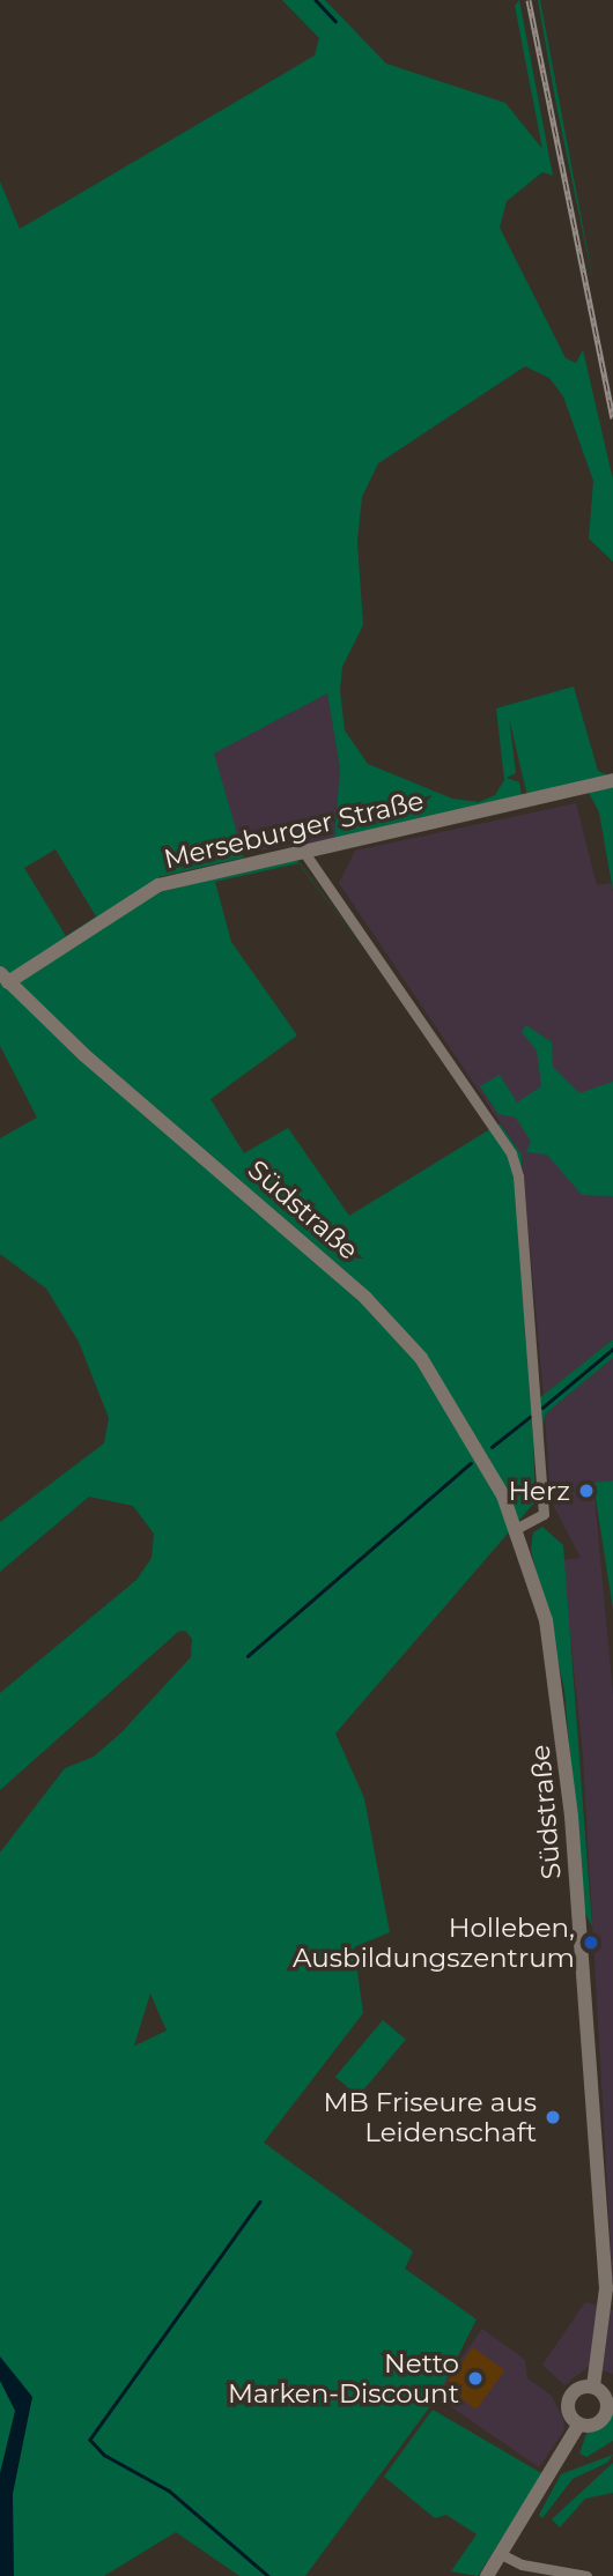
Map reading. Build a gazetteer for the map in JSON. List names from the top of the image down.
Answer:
{
  "streets": {
    "main road": ["Merseburger Straße", "Südstraße"]
  },
  "crossings": [
    ["Merseburger Straße", "Südstraße"]
  ],
  "places": [
    "Herz",
    "Holleben, Ausbildungszentrum",
    "MB Friseure aus Leidenschaft",
    "Netto Marken-Discount"
  ]
}
